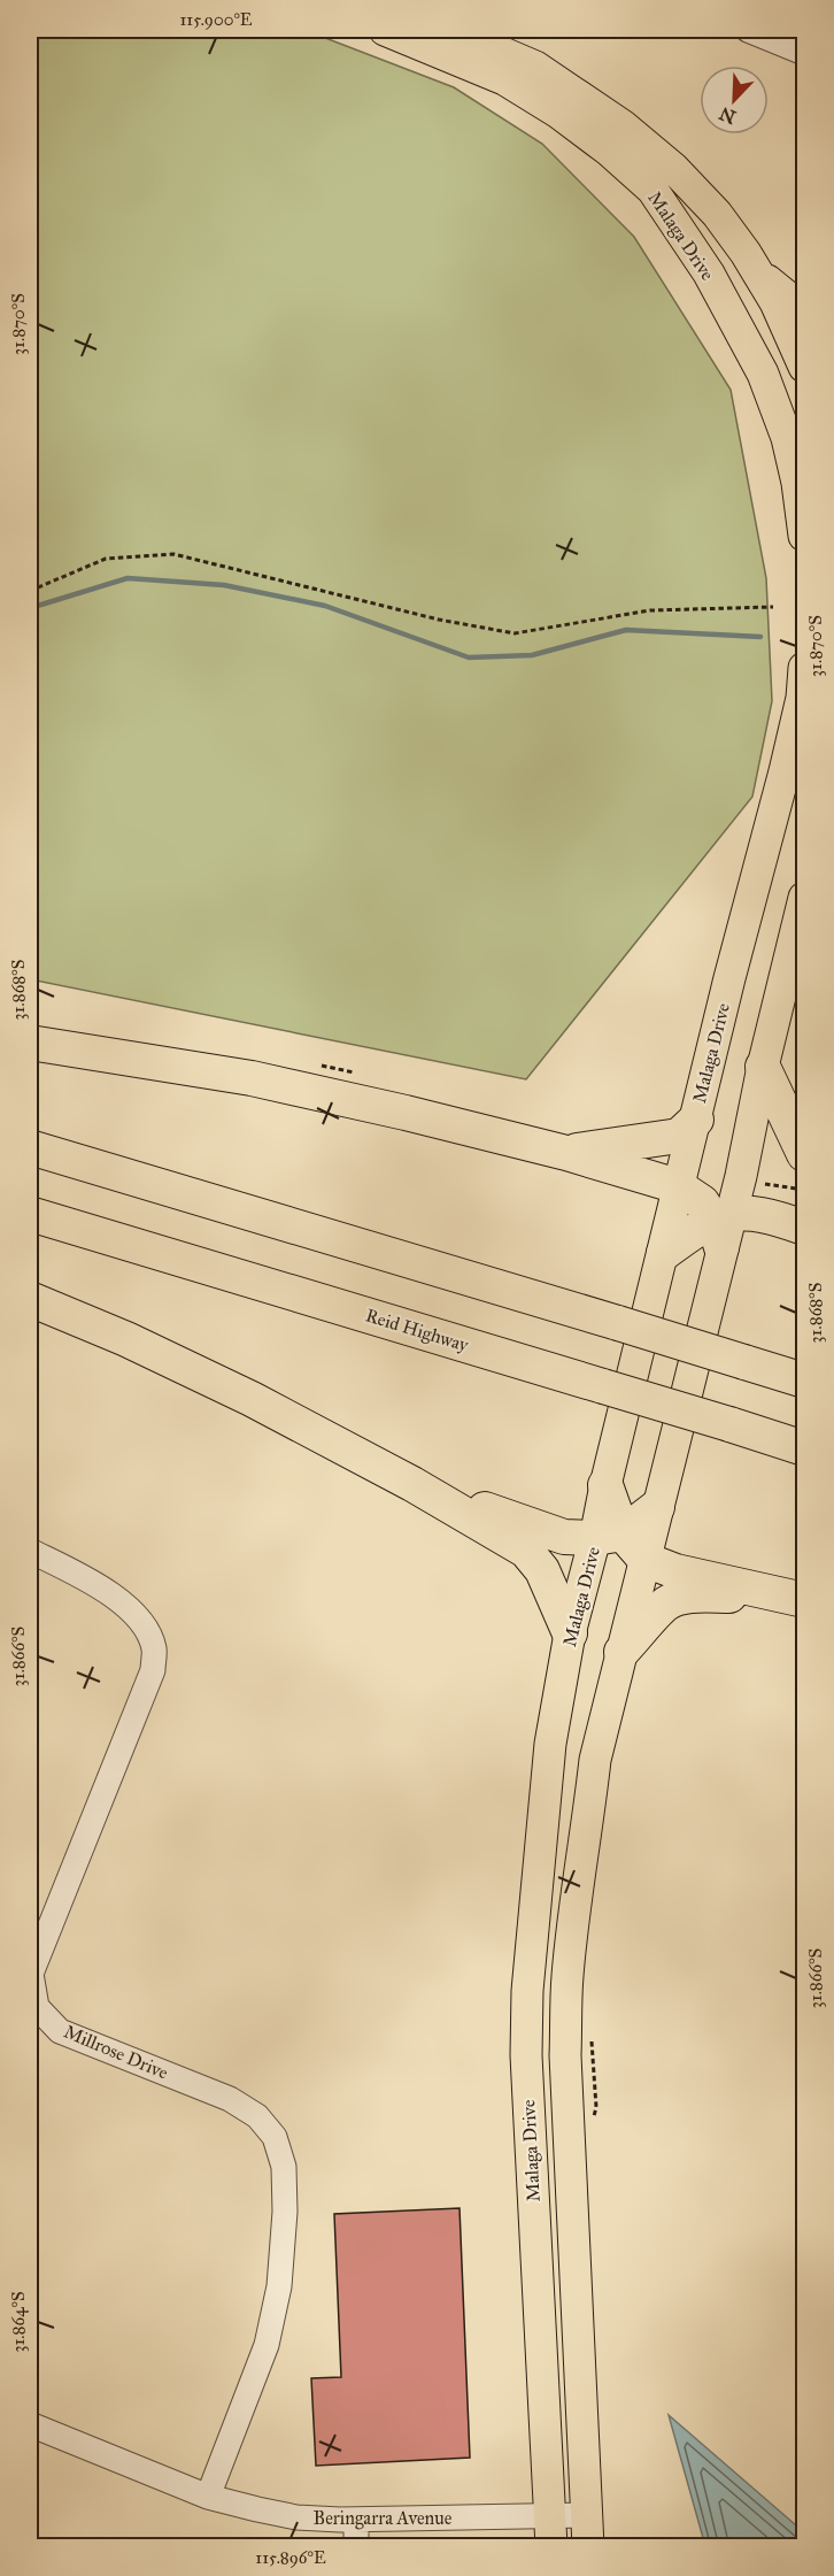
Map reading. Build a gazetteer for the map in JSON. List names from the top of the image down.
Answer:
{
  "streets": {
    "highway": ["Reid Highway"],
    "main road": ["Malaga Drive"],
    "street": ["Millrose Drive", "Beringarra Avenue"]
  },
  "crossings": [
    ["Malaga Drive", "Beringarra Avenue"],
    ["Millrose Drive", "Beringarra Avenue"]
  ],
  "north": "bottom left",
  "coordinates": [
    "115.900°E",
    "31.870°S",
    "31.868°S",
    "31.866°S",
    "31.864°S",
    "115.896°E"
  ]
}
